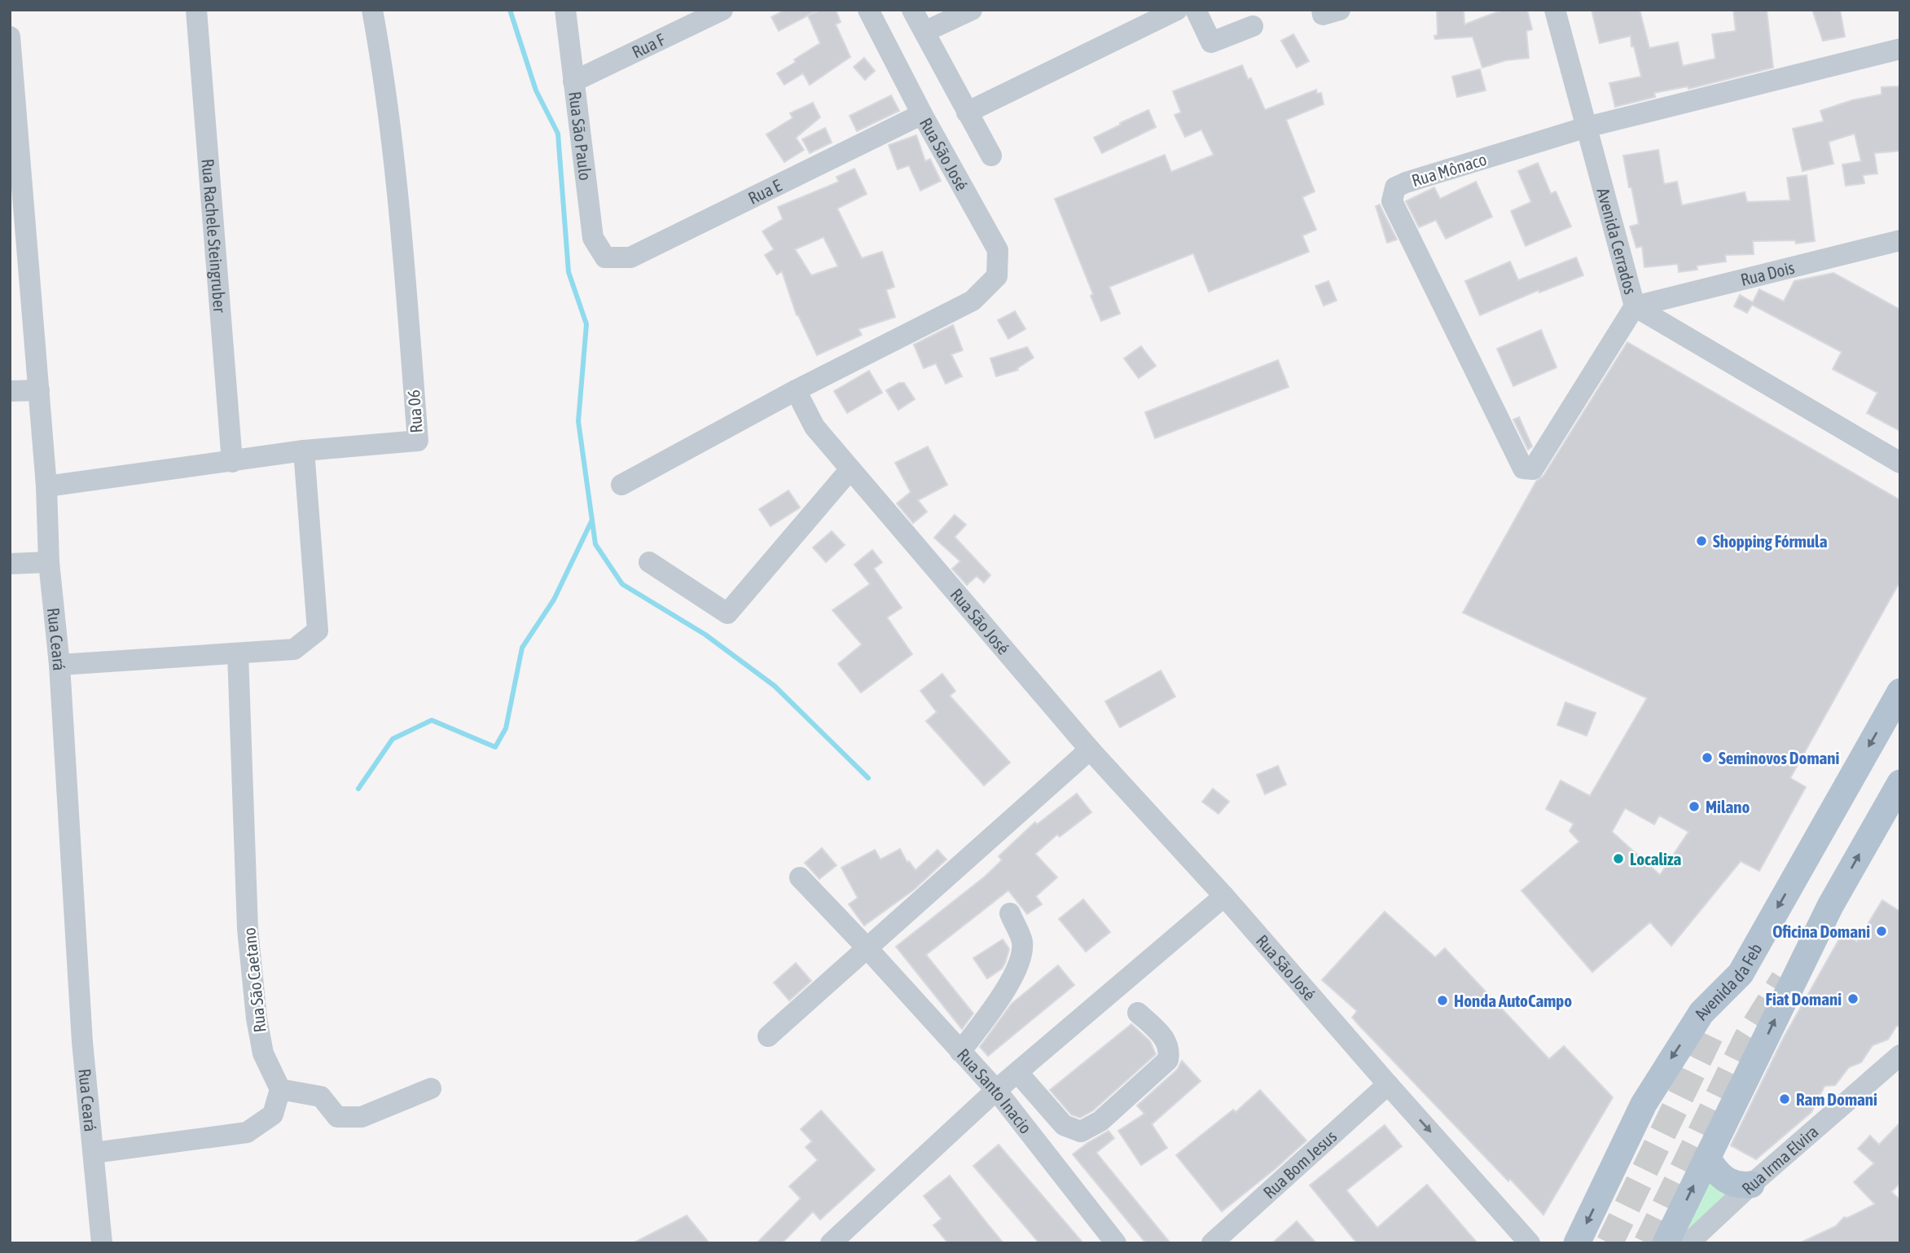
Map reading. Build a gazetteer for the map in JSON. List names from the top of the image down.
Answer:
{
  "streets": {
    "main road": ["Avenida da Feb"],
    "street": [
      "Rua F",
      "Rua São Paulo",
      "Rua São José",
      "Rua Mônaco",
      "Rua E",
      "Rua Rachele Steingruber",
      "Avenida Cerrados",
      "Rua Dois",
      "Rua 06",
      "Rua Ceará",
      "Rua São Caetano",
      "Rua Santo Inacio",
      "Rua Irma Elvira",
      "Rua Bom Jesus"
    ]
  },
  "crossings": [
    ["Rua F", "Rua São Paulo"],
    ["Rua São Paulo", "Rua E"],
    ["Rua São José", "Rua E"],
    ["Rua São José", "Rua Bom Jesus"],
    ["Rua Mônaco", "Avenida Cerrados"],
    ["Rua Mônaco", "Rua Dois"],
    ["Rua Rachele Steingruber", "Rua 06"],
    ["Avenida Cerrados", "Rua Dois"],
    ["Rua 06", "Rua Ceará"]
  ],
  "places": [
    "Shopping Fórmula",
    "Seminovos Domani",
    "Milano",
    "Localiza",
    "Oficina Domani",
    "Fiat Domani",
    "Honda AutoCampo",
    "Ram Domani"
  ]
}
